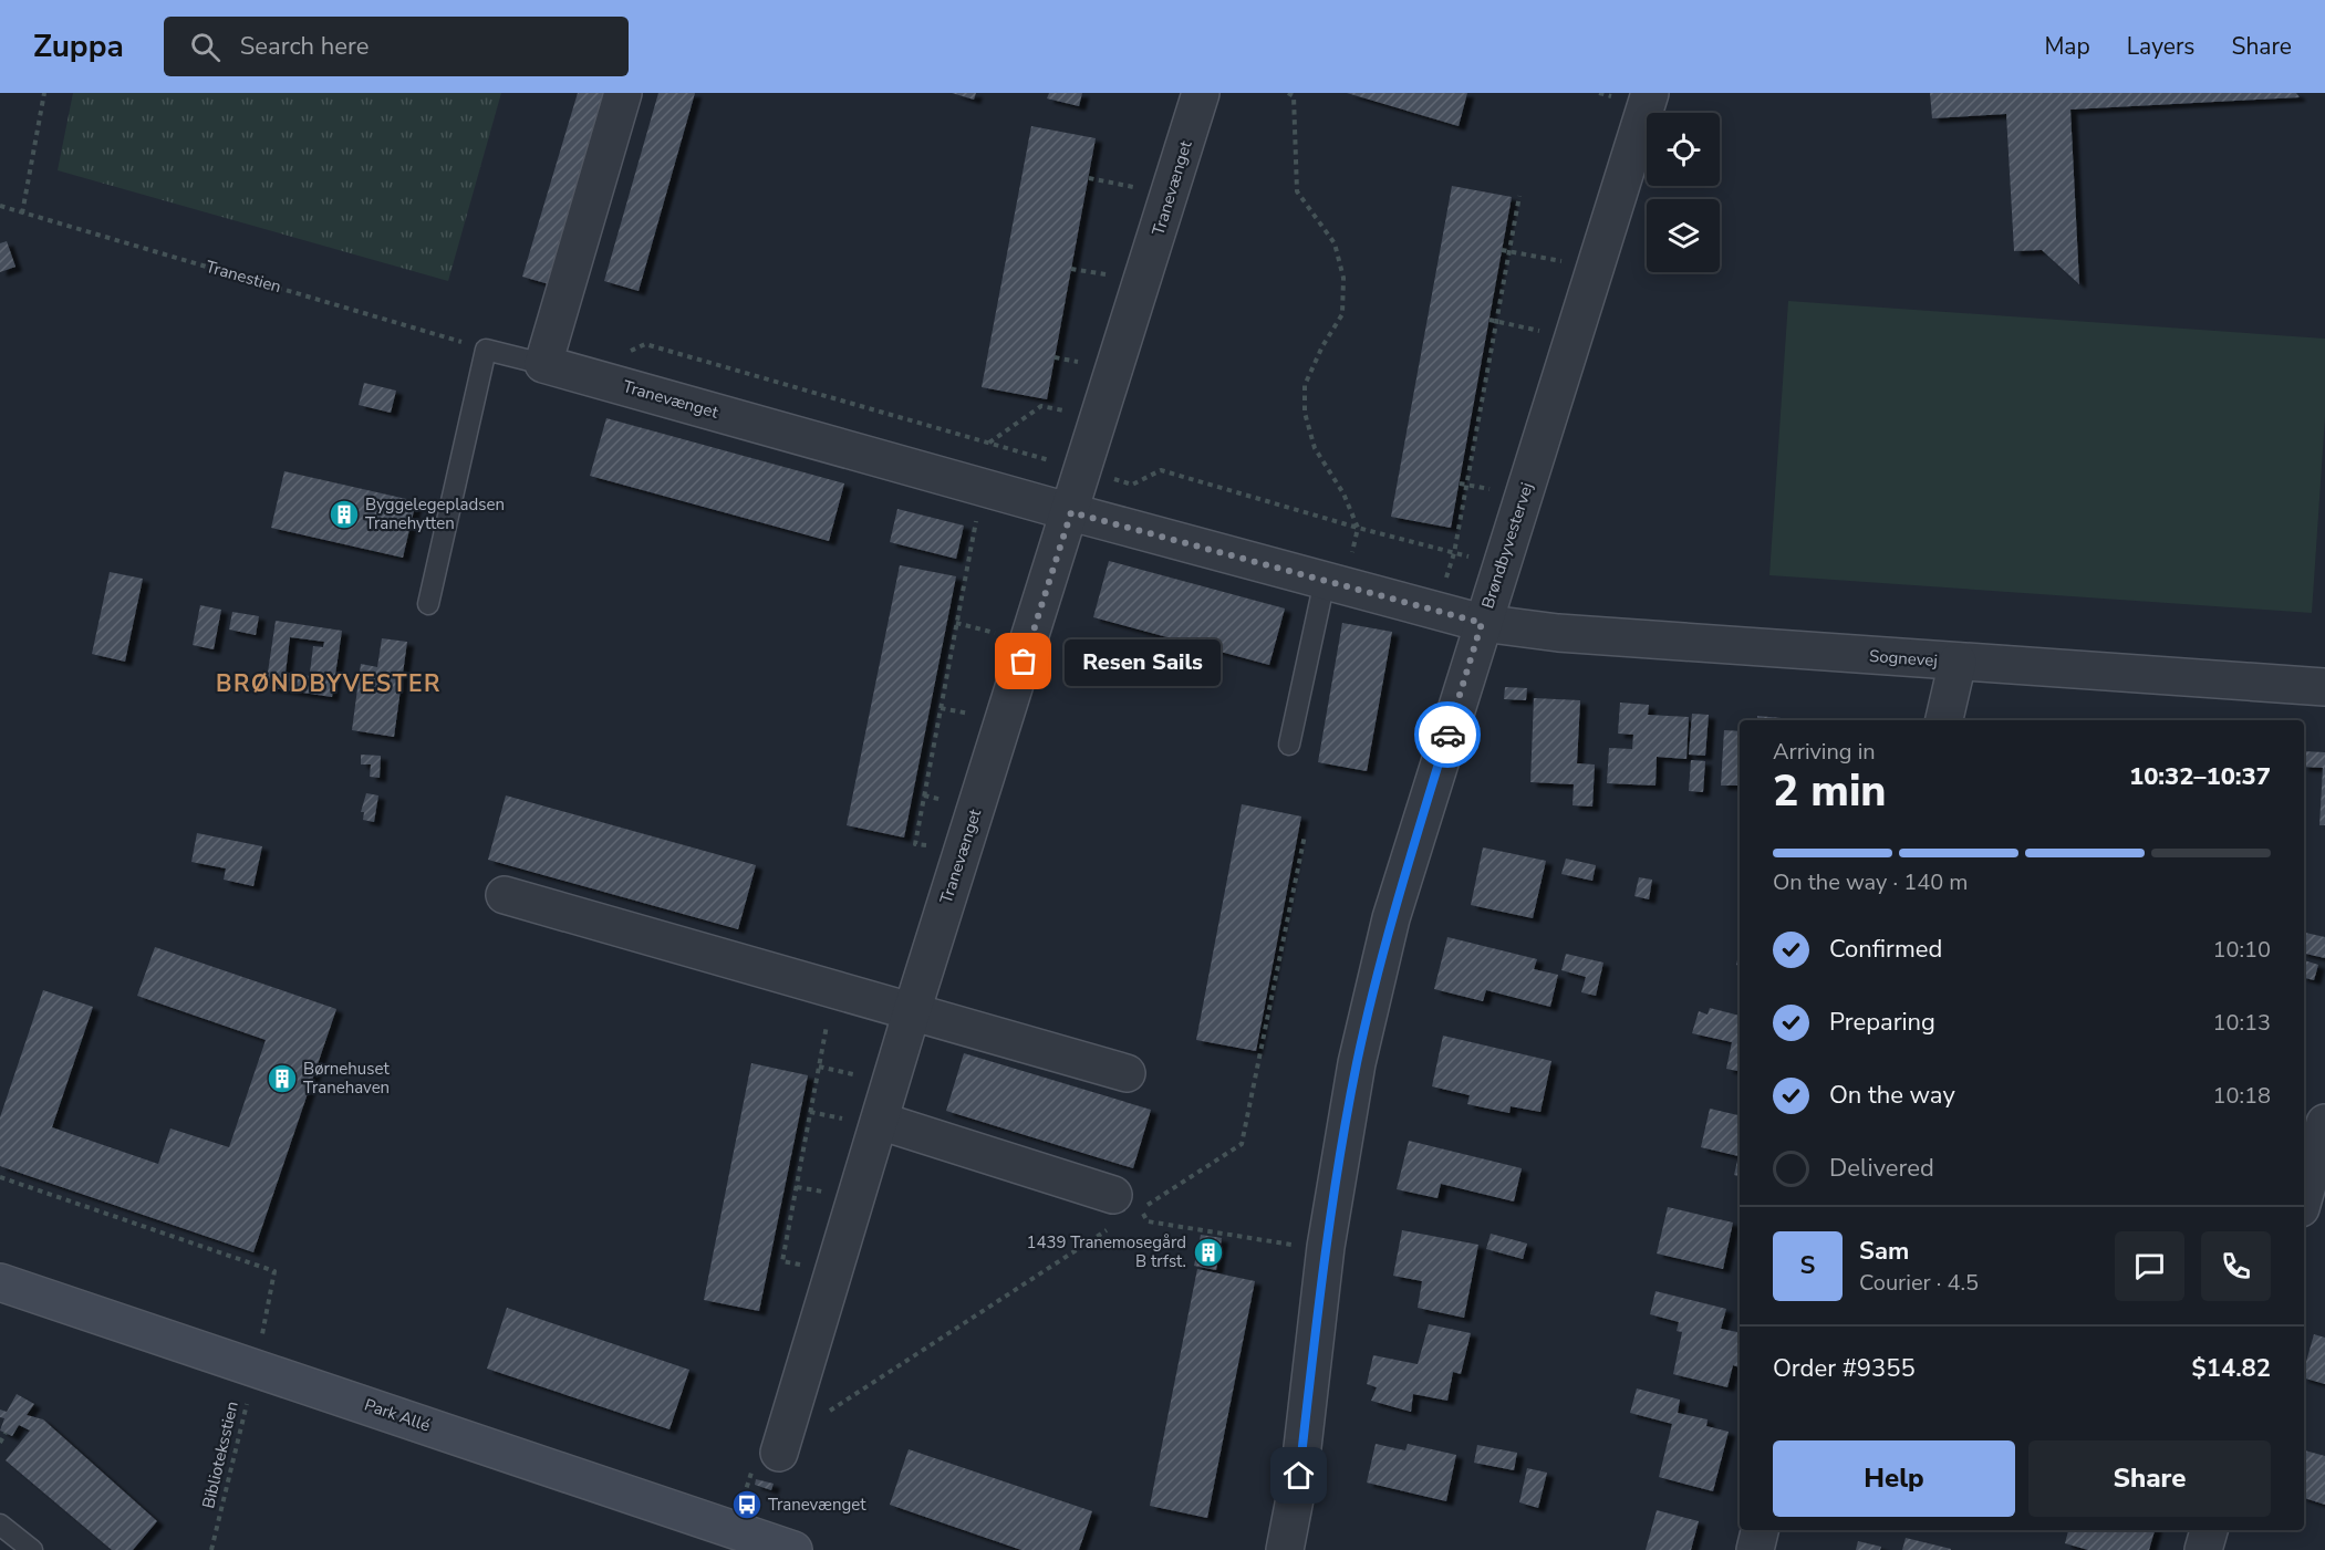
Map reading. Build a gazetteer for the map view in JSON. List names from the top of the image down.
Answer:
{
  "streets": {
    "street": [
      "Tranevænget",
      "Brøndbyvestervej",
      "Sognevej",
      "Park Allé"
    ],
    "path": ["Tranestien", "Biblioteksstien"]
  },
  "crossings": [
    ["Tranevænget", "Brøndbyvestervej"],
    ["Tranevænget", "Sognevej"],
    ["Brøndbyvestervej", "Sognevej"],
    ["Park Allé", "Biblioteksstien"]
  ],
  "districts": ["BRØNDBYVESTER"],
  "places": {
    "building": ["Byggelegepladsen Tranehytten", "Børnehuset Tranehaven", "1439 Tranemosegård B trfst."],
    "other": ["Resen Sails"],
    "bus stop": ["Tranevænget"]
  },
  "page": {
    "header": "Zuppa",
    "search": "Search here",
    "nav": ["Map", "Layers", "Share"],
    "bubble": "Resen Sails",
    "heading": ["2 min", "Arriving in", "10:32–10:37"],
    "panel": [
      "Sam",
      "Courier · 4.5",
      "Order #9355",
      "$14.82"
    ],
    "bar": "On the way · 140 m",
    "list": [
      ["Confirmed", "10:10"],
      ["Preparing", "10:13"],
      ["On the way", "10:18"],
      "Delivered"
    ],
    "round": "S",
    "buttons": ["Help", "Share"]
  }
}
